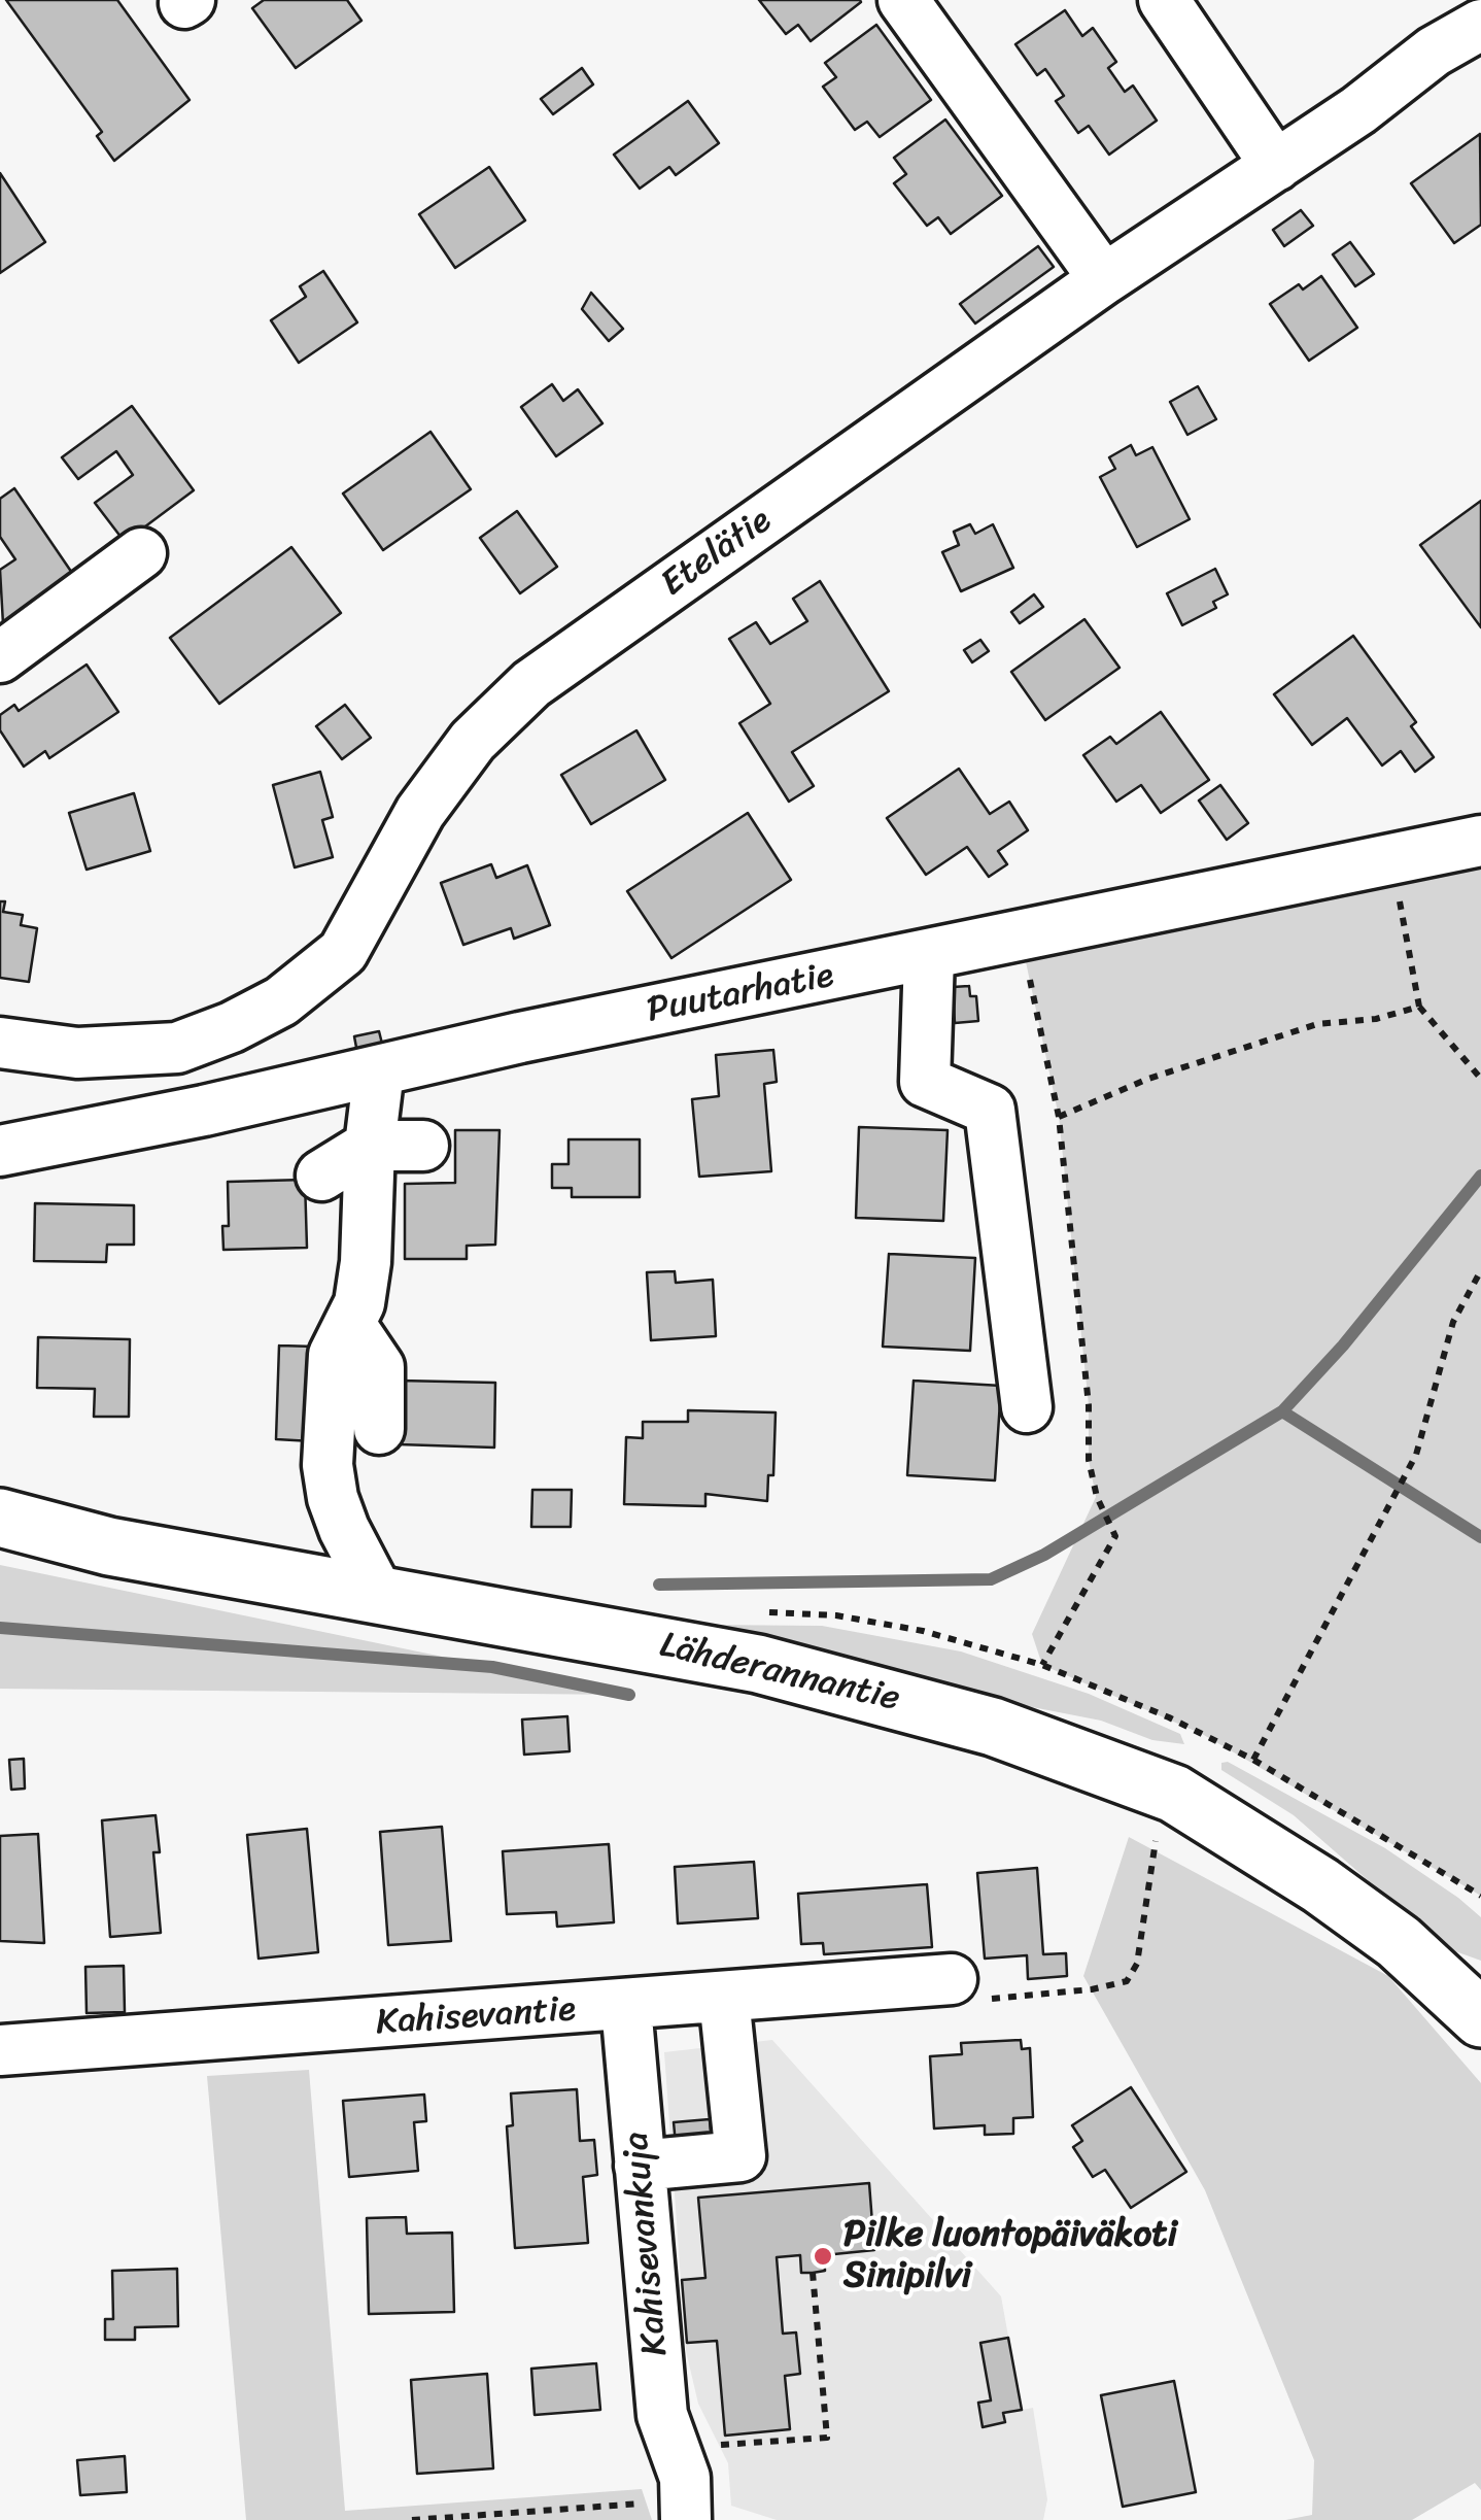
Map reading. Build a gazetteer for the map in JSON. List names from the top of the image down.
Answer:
{
  "streets": {
    "main road": ["Lähderannantie"],
    "street": [
      "Etelätie",
      "Puutarhatie",
      "Kahisevantie",
      "Kahisevankuja"
    ]
  },
  "crossings": [
    ["Kahisevantie", "Kahisevankuja"]
  ],
  "places": ["Pilke luontopäiväkoti Sinipilvi"]
}
